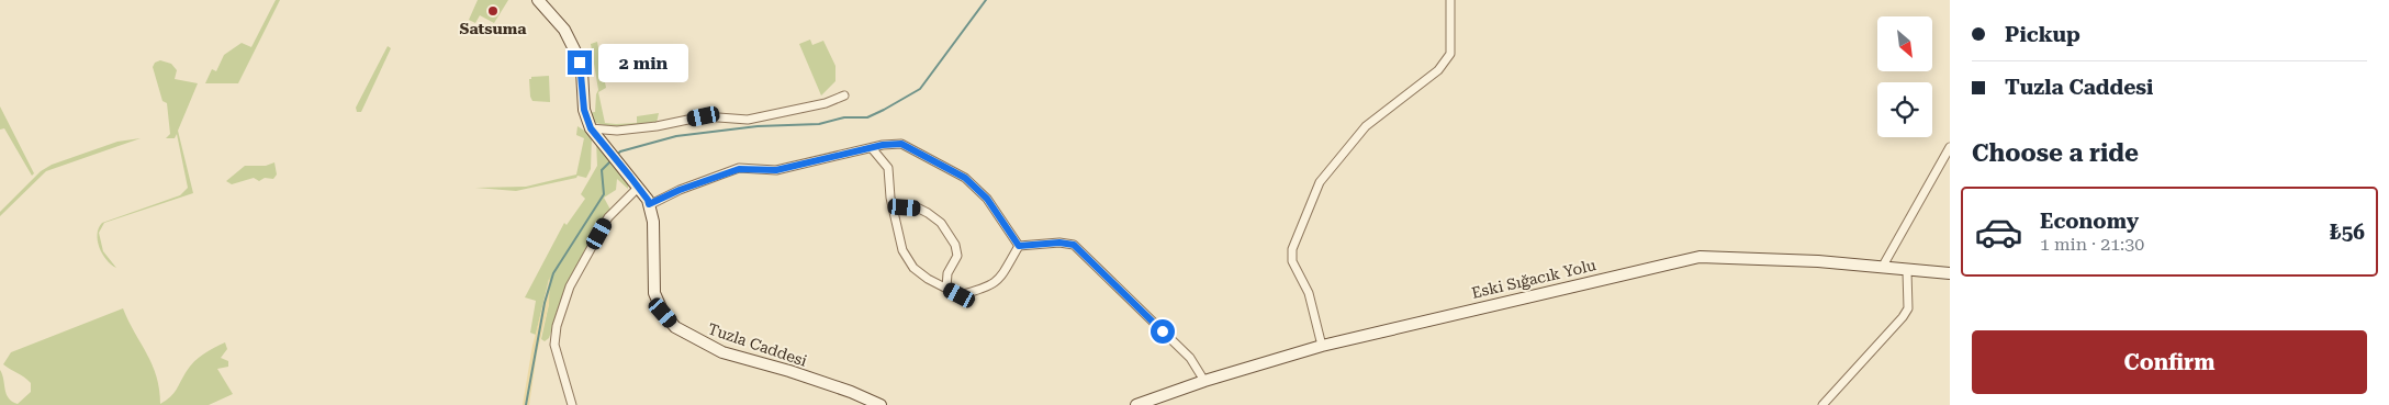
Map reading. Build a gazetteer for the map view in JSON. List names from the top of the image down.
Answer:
{
  "streets": {
    "main road": ["Eski Sığacık Yolu", "Tuzla Caddesi"]
  },
  "places": ["Satsuma"],
  "north": "bottom right",
  "page": {
    "banner": ["Pickup", "Tuzla Caddesi"],
    "bubble": "2 min",
    "heading": "Choose a ride",
    "list": [
      {
        "name": "Economy",
        "note": "1 min · 21:30",
        "value": "₺56"
      }
    ],
    "buttons": "Confirm"
  }
}
